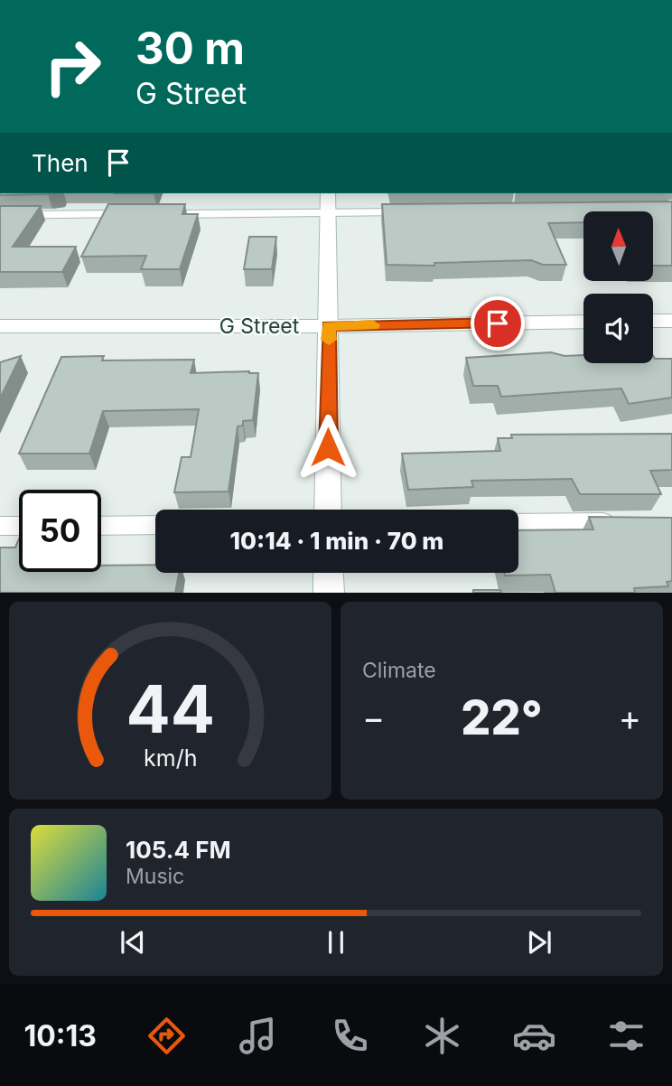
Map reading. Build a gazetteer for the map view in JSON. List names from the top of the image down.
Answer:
{
  "streets": {
    "street": ["G Street"]
  },
  "north": "top",
  "page": {
    "turn": ["30 m", "G Street"],
    "then": "Then",
    "limit": "50",
    "trip": "10:14 · 1 min · 70 m",
    "tile": "Climate",
    "heat": ["−", "22°", "+"],
    "song": ["105.4 FM", "Music"],
    "tabs": "10:13",
    "gauge": ["44", "km/h"]
  }
}
